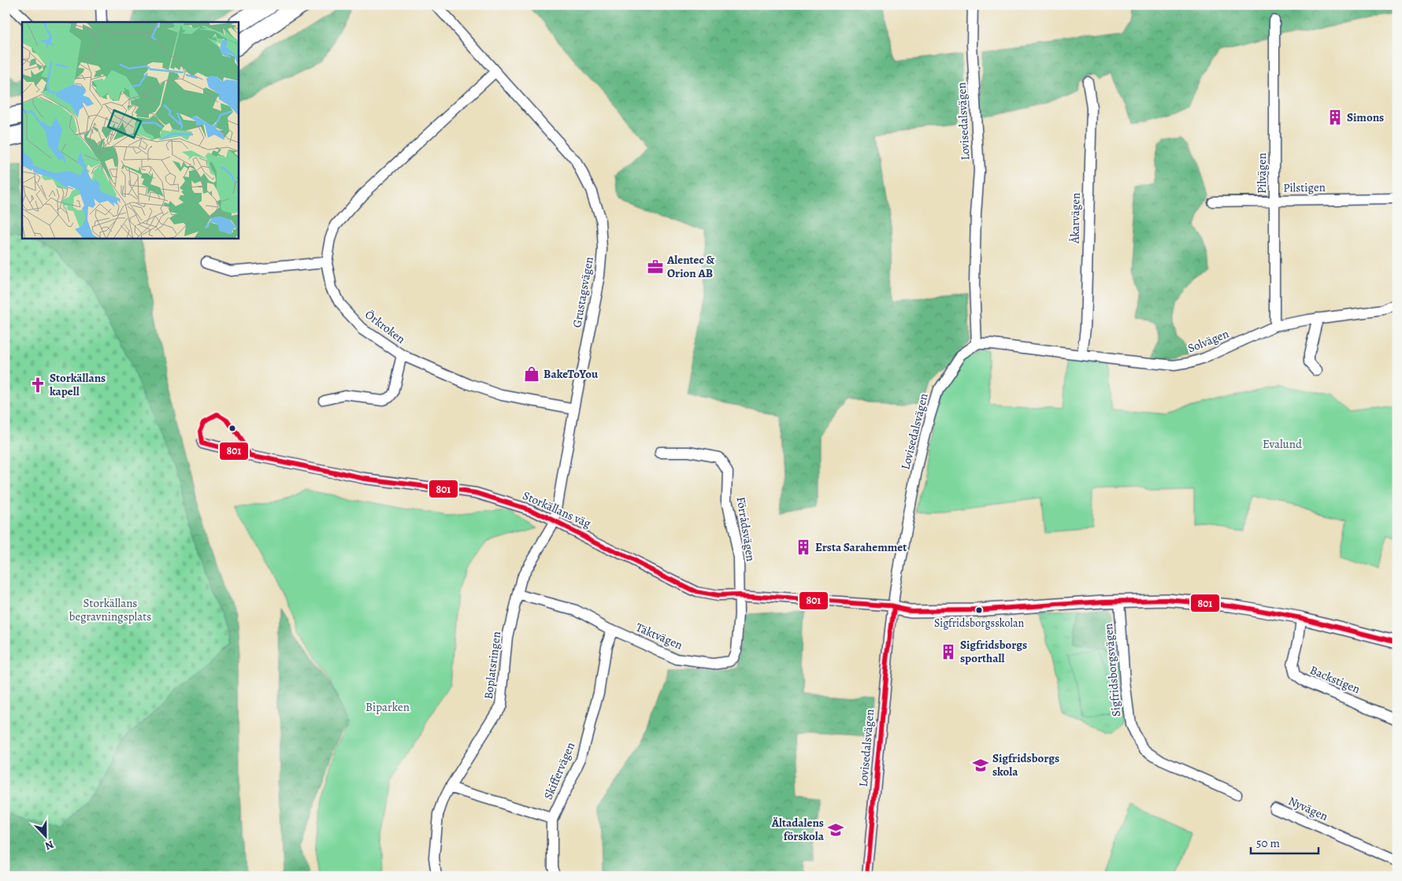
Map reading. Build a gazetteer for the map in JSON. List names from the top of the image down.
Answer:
{
  "streets": {
    "street": [
      "Lovisedalsvägen",
      "Pilvägen",
      "Pilstigen",
      "Åkarvägen",
      "Grustagsvägen",
      "Örkroken",
      "Solvägen",
      "Storkällans väg",
      "Förrådsvägen",
      "Täktvägen",
      "Boplatsringen",
      "Sigfridsborgsvägen",
      "Backstigen",
      "Skiffervägen",
      "Nyvägen"
    ]
  },
  "crossings": [
    ["Lovisedalsvägen", "Solvägen"],
    ["Lovisedalsvägen", "Storkällans väg"],
    ["Pilvägen", "Pilstigen"],
    ["Pilvägen", "Solvägen"],
    ["Åkarvägen", "Solvägen"],
    ["Grustagsvägen", "Örkroken"],
    ["Grustagsvägen", "Storkällans väg"],
    ["Grustagsvägen", "Boplatsringen"],
    ["Storkällans väg", "Förrådsvägen"],
    ["Storkällans väg", "Täktvägen"],
    ["Storkällans väg", "Boplatsringen"],
    ["Förrådsvägen", "Täktvägen"],
    ["Täktvägen", "Boplatsringen"],
    ["Täktvägen", "Skiffervägen"]
  ],
  "parks": ["Evalund", "Storkällans begravningsplats", "Biparken"],
  "places": {
    "building": ["Simons", "Ersta Sarahemmet", "Sigfridsborgs sporthall"],
    "office": ["Alentec & Orion AB"],
    "shop": ["BakeToYou"],
    "church": ["Storkällans kapell"],
    "other": ["Sigfridsborgsskolan"],
    "school or university": ["Sigfridsborgs skola", "Ältadalens förskola"]
  },
  "lines": ["transit line 801"],
  "scale_bar": "50 m",
  "north": "bottom"
}
